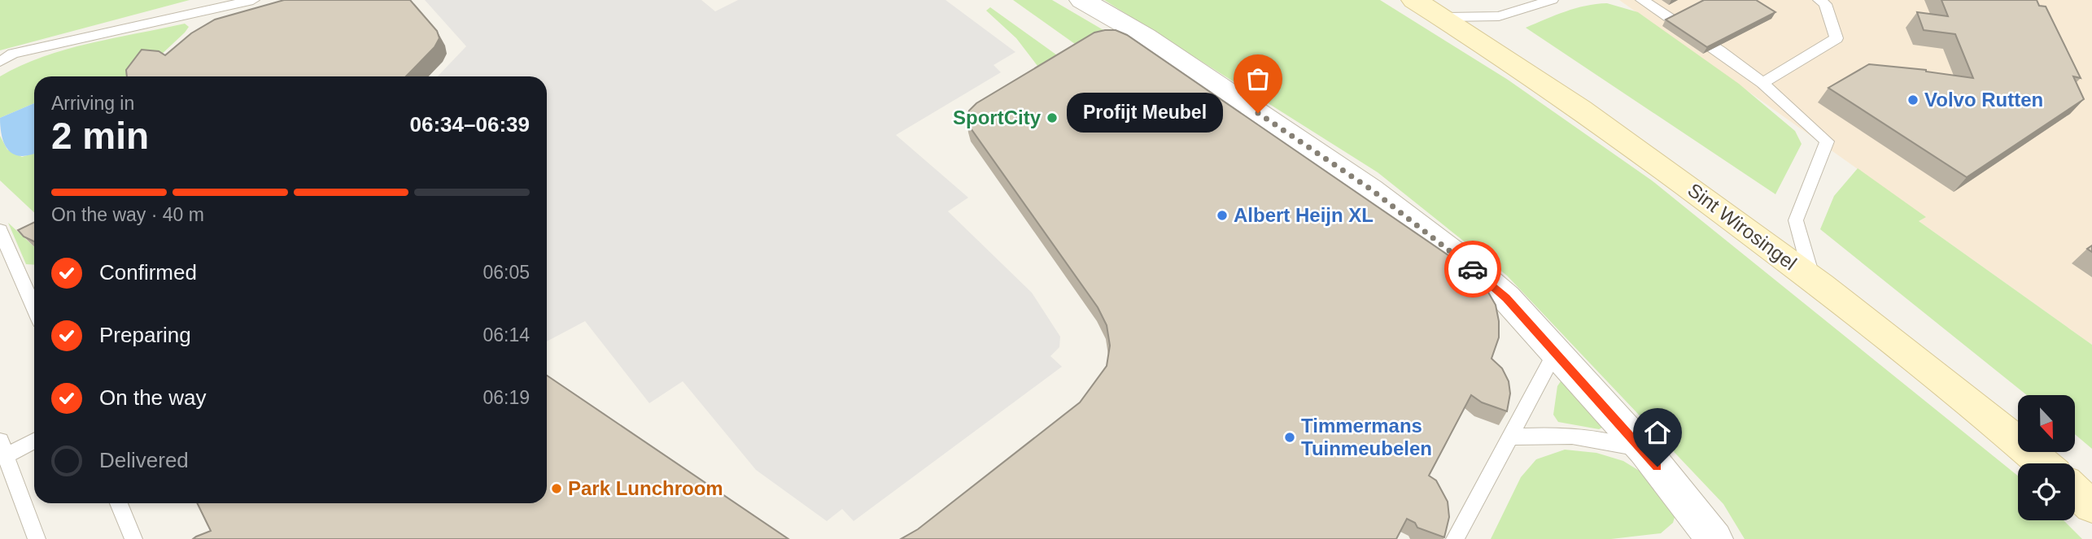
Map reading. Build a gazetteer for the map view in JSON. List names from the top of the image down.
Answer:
{
  "streets": {
    "main road": ["Sint Wirosingel"]
  },
  "places": [
    "Volvo Rutten",
    "Profijt Meubel",
    "SportCity",
    "Albert Heijn XL",
    "Timmermans Tuinmeubelen",
    "Park Lunchroom"
  ],
  "north": "bottom",
  "page": {
    "heading": ["2 min", "Arriving in", "06:34–06:39"],
    "bubble": "Profijt Meubel",
    "bar": "On the way · 40 m",
    "list": [
      ["Confirmed", "06:05"],
      ["Preparing", "06:14"],
      ["On the way", "06:19"],
      "Delivered"
    ]
  }
}
